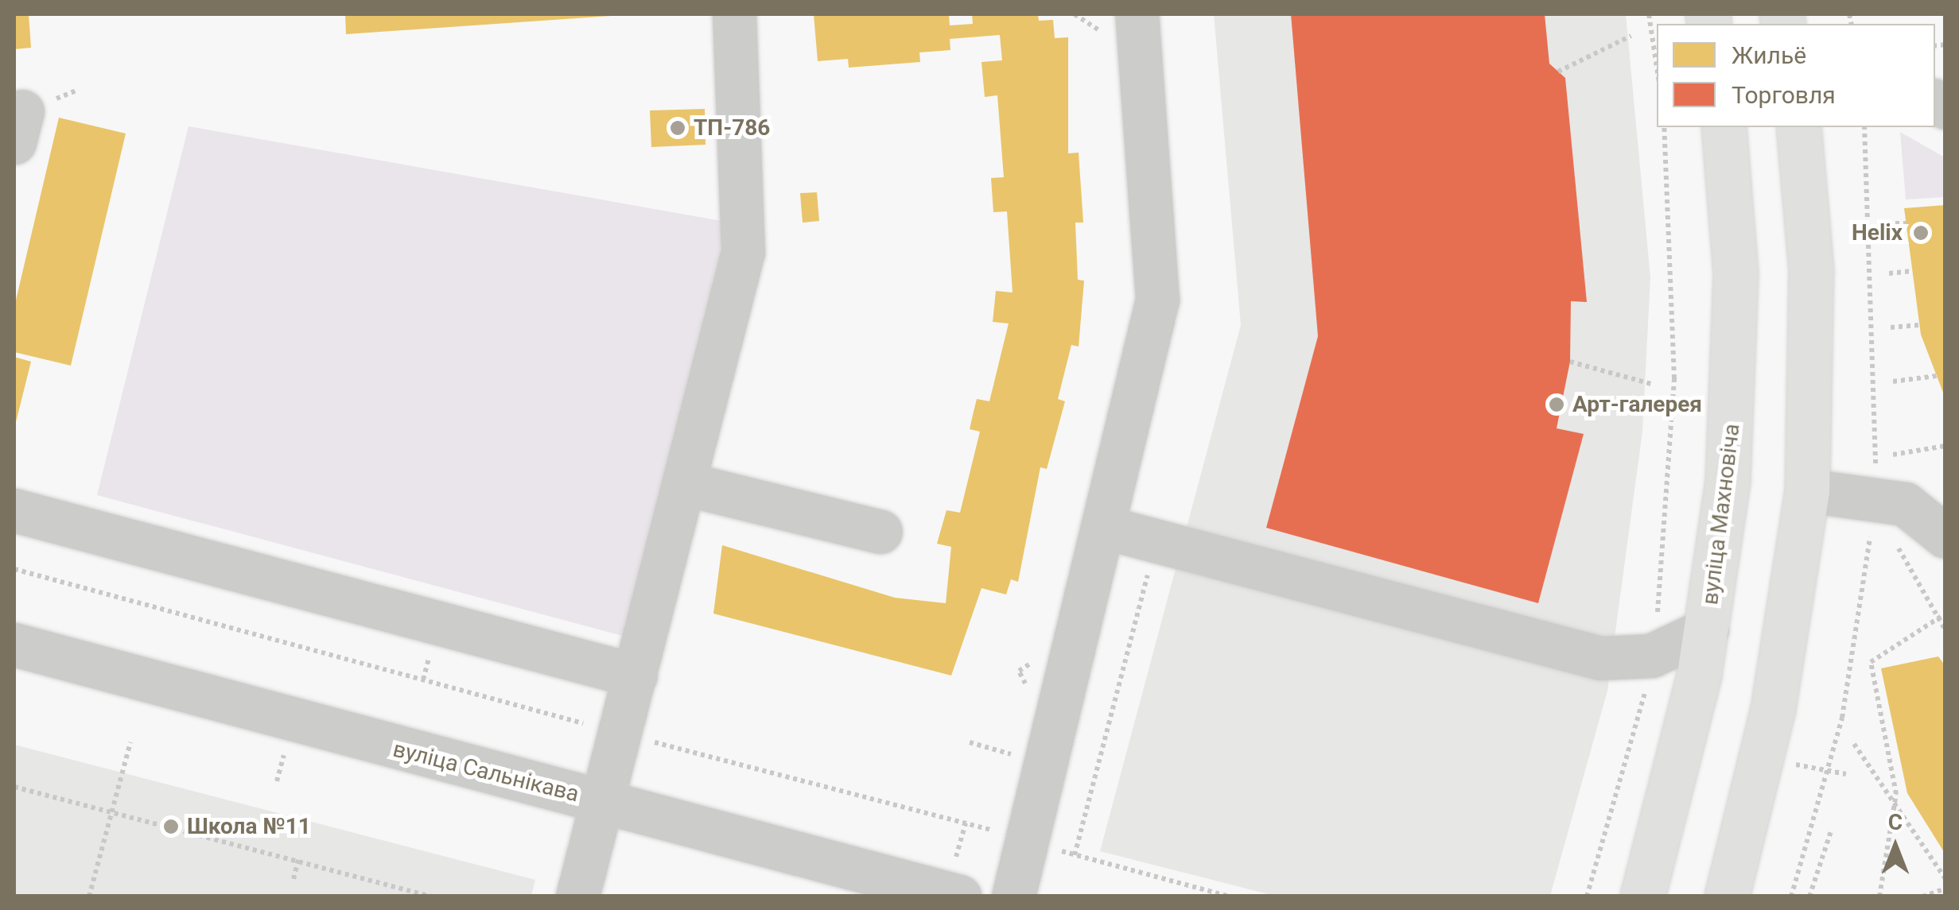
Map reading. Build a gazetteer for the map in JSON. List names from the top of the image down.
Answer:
{
  "streets": {
    "main road": ["вуліца Махновіча"],
    "street": ["вуліца Сальнікава"]
  },
  "places": [
    "ТП-786",
    "Helix",
    "Арт-галерея",
    "Школа №11"
  ],
  "legend": ["Жильё", "Торговля"],
  "north": "top"
}
